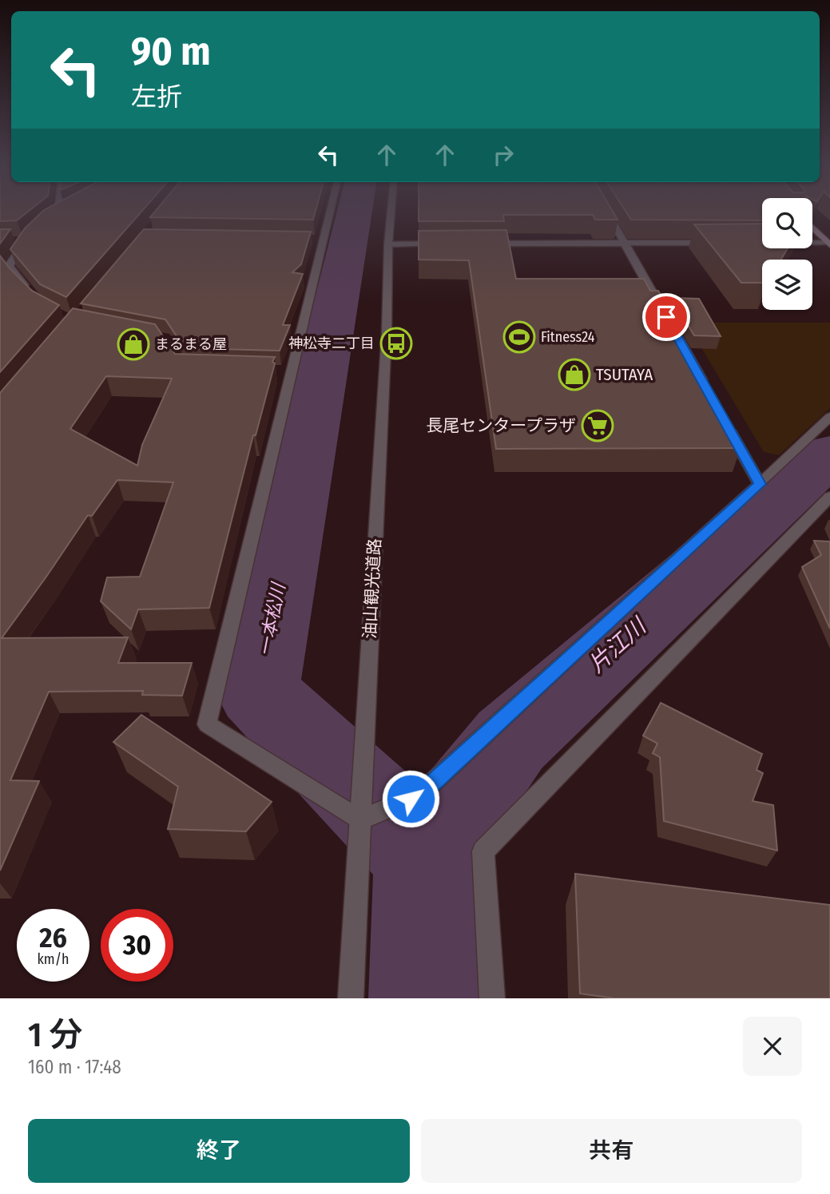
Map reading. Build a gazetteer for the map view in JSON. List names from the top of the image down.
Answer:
{
  "streets": {
    "street": ["油山観光道路"]
  },
  "water": ["一本松川", "片江川"],
  "places": {
    "sports": ["Fitness24"],
    "bus stop": ["神松寺二丁目"],
    "shop": ["まるまる屋", "TSUTAYA"],
    "supermarket": ["長尾センタープラザ"]
  },
  "page": {
    "turn": ["90 m", "左折"],
    "speed": "26 km/h",
    "limit": "30",
    "heading": ["1 分", "160 m · 17:48"],
    "buttons": ["終了", "共有"]
  }
}
